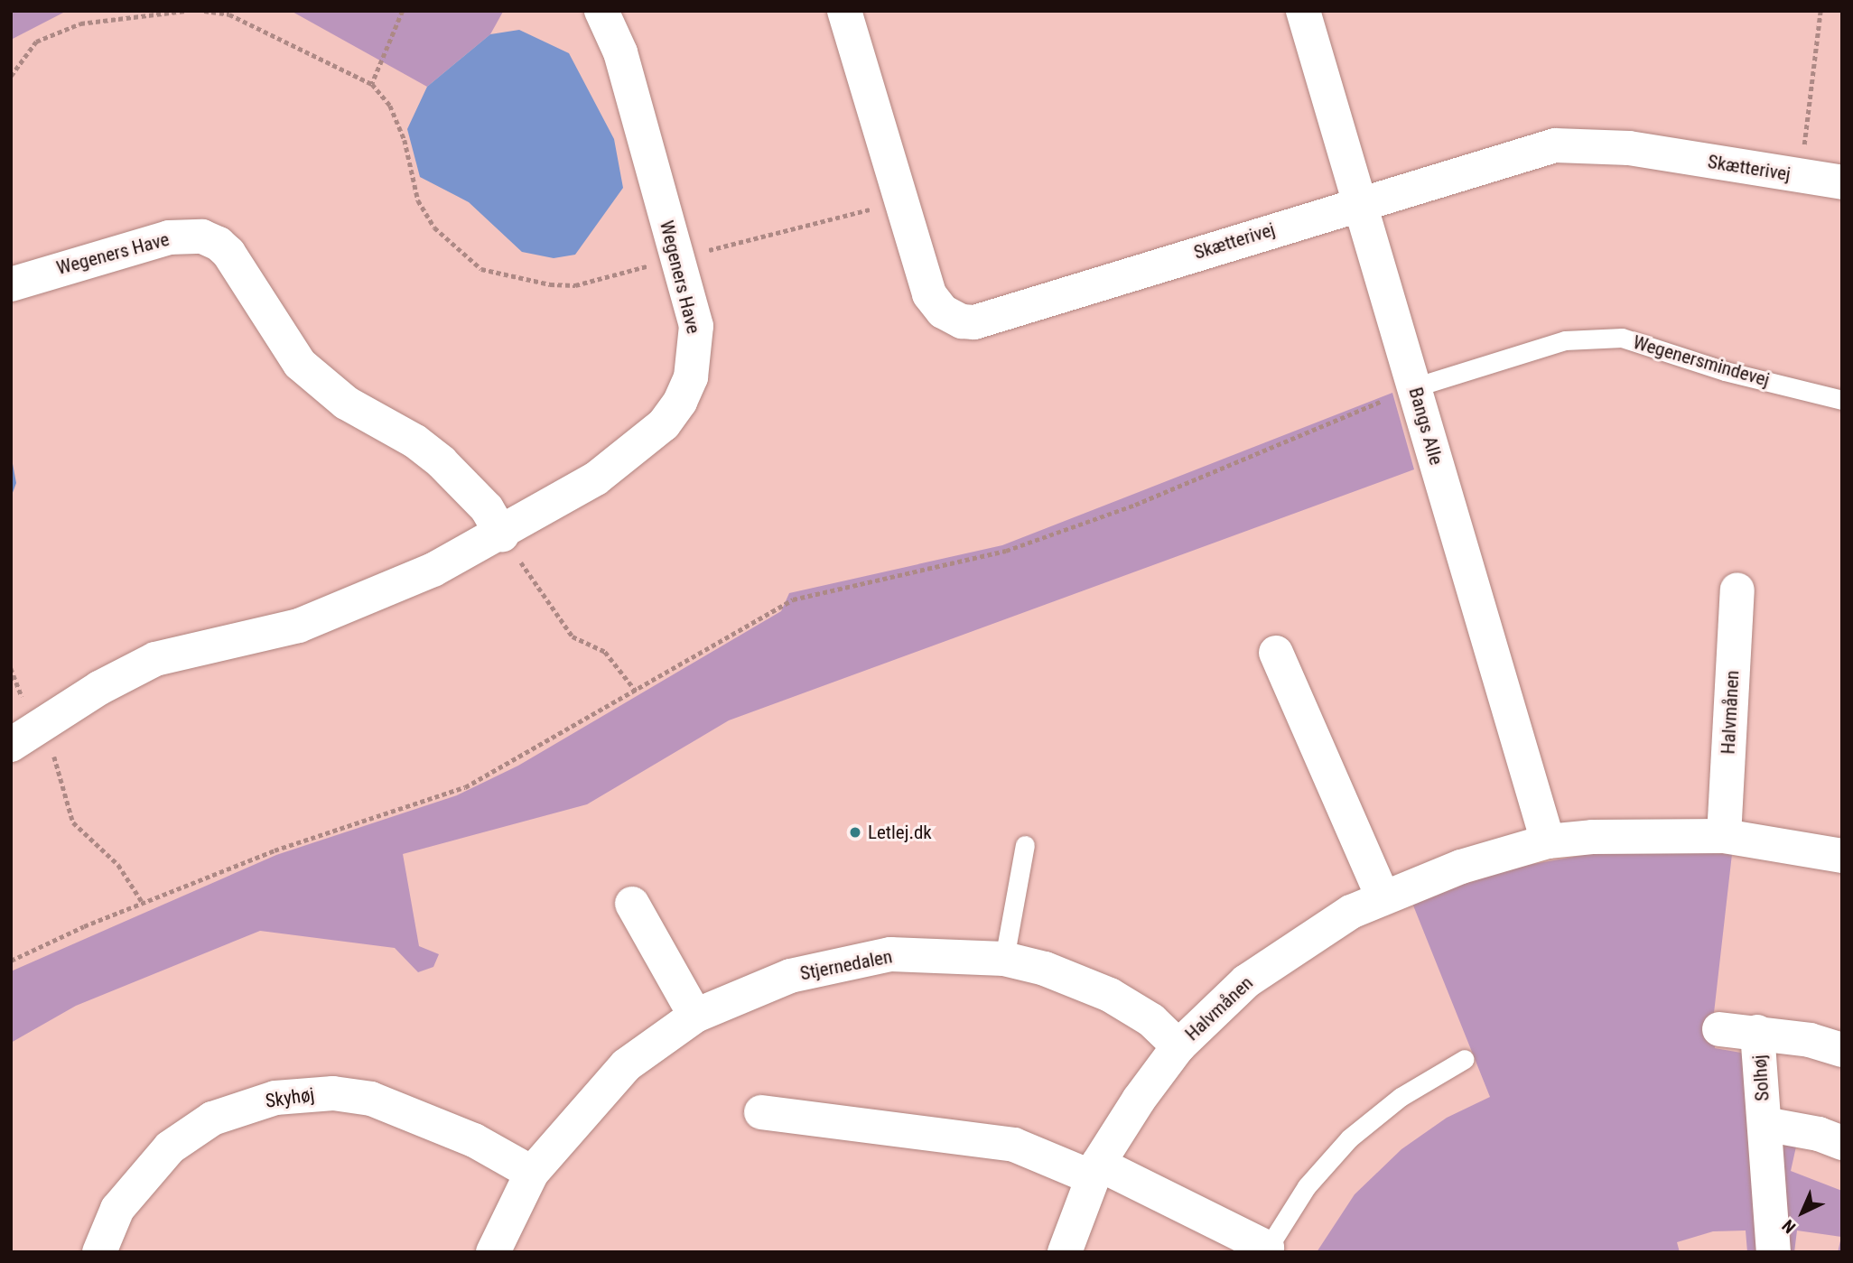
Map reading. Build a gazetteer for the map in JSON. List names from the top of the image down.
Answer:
{
  "streets": {
    "street": [
      "Skætterivej",
      "Wegeners Have",
      "Bangs Alle",
      "Halvmånen",
      "Stjernedalen",
      "Solhøj",
      "Skyhøj"
    ],
    "lane": ["Wegenersmindevej"]
  },
  "crossings": [
    ["Skætterivej", "Bangs Alle"],
    ["Wegenersmindevej", "Bangs Alle"],
    ["Bangs Alle", "Halvmånen"],
    ["Halvmånen", "Stjernedalen"],
    ["Stjernedalen", "Skyhøj"]
  ],
  "places": ["Letlej.dk"],
  "north": "bottom left"
}
